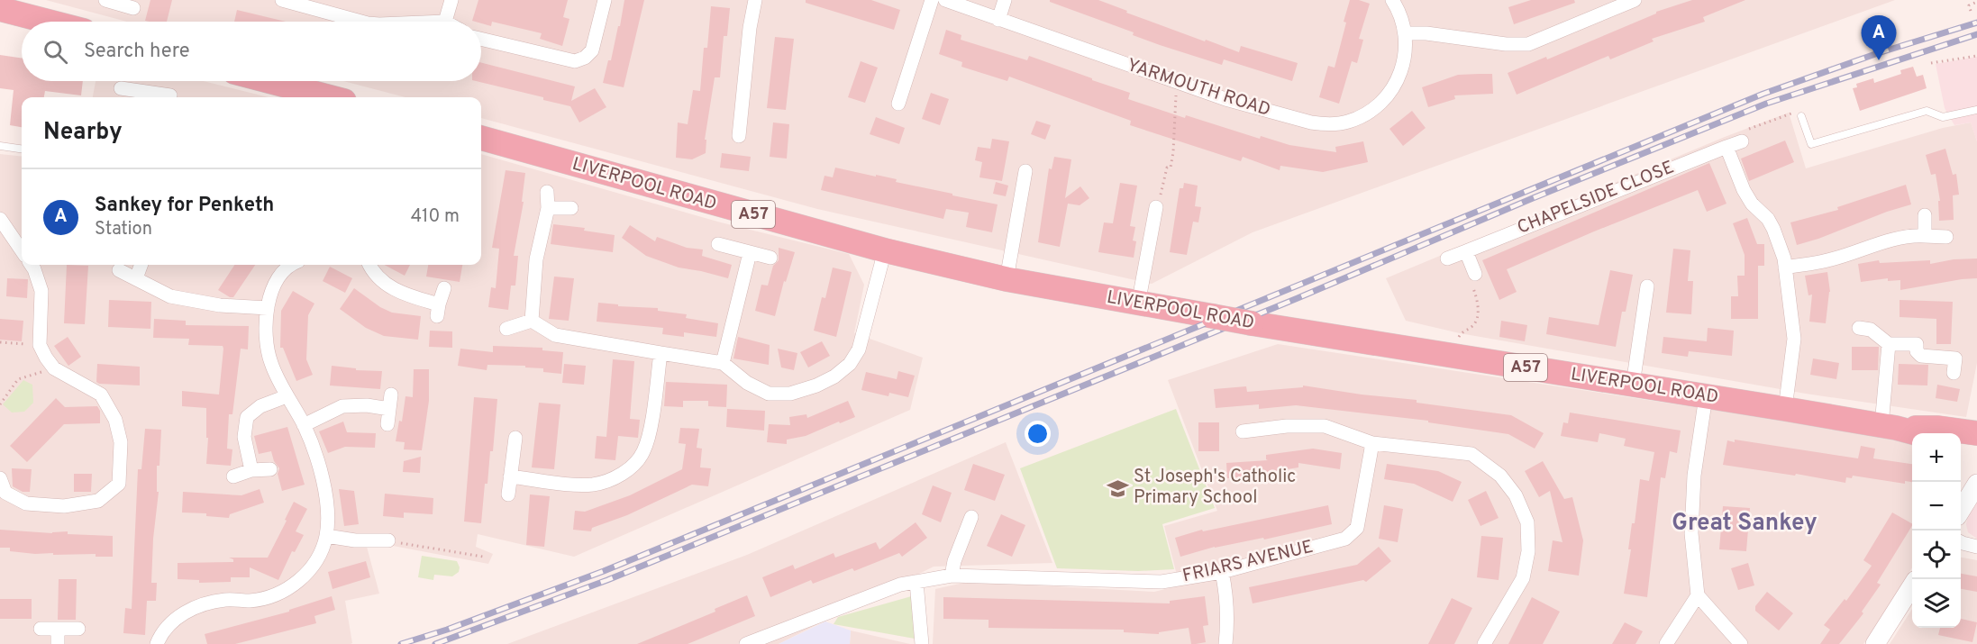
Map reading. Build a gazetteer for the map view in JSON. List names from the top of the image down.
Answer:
{
  "streets": {
    "highway": ["LIVERPOOL ROAD", "A57"],
    "street": ["YARMOUTH ROAD", "CHAPELSIDE CLOSE", "FRIARS AVENUE"]
  },
  "districts": ["Great Sankey"],
  "places": {
    "school or university": ["St Joseph's Catholic Primary School"]
  },
  "page": {
    "pins": "A",
    "search": "Search here",
    "heading": "Nearby",
    "list": [
      {
        "mark": "A",
        "name": "Sankey for Penketh",
        "note": "Station",
        "value": "410 m"
      }
    ],
    "map_buttons": ["+", "−"]
  }
}
